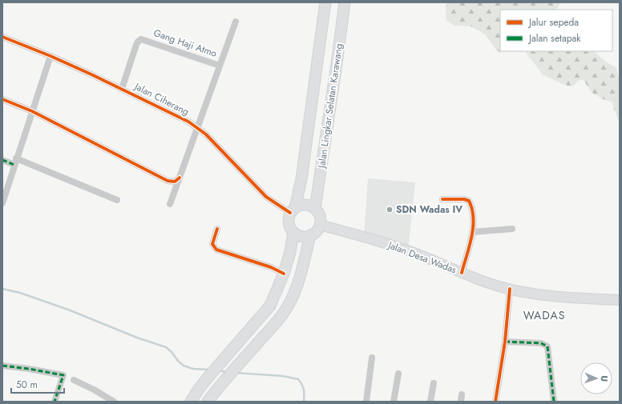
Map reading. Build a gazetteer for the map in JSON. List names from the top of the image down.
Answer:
{
  "streets": {
    "main road": ["Jalan Lingkar Selatan Karawang", "Jalan Desa Wadas"],
    "street": ["Gang Haji Atmo", "Jalan Ciherang"]
  },
  "crossings": [
    ["Gang Haji Atmo", "Jalan Ciherang"],
    ["Jalan Ciherang", "Jalan Lingkar Selatan Karawang"],
    ["Jalan Ciherang", "Jalan Desa Wadas"],
    ["Jalan Lingkar Selatan Karawang", "Jalan Desa Wadas"]
  ],
  "districts": ["WADAS"],
  "places": ["SDN Wadas IV"],
  "legend": ["Jalur sepeda", "Jalan setapak"],
  "scale_bar": "50 m",
  "north": "right"
}
